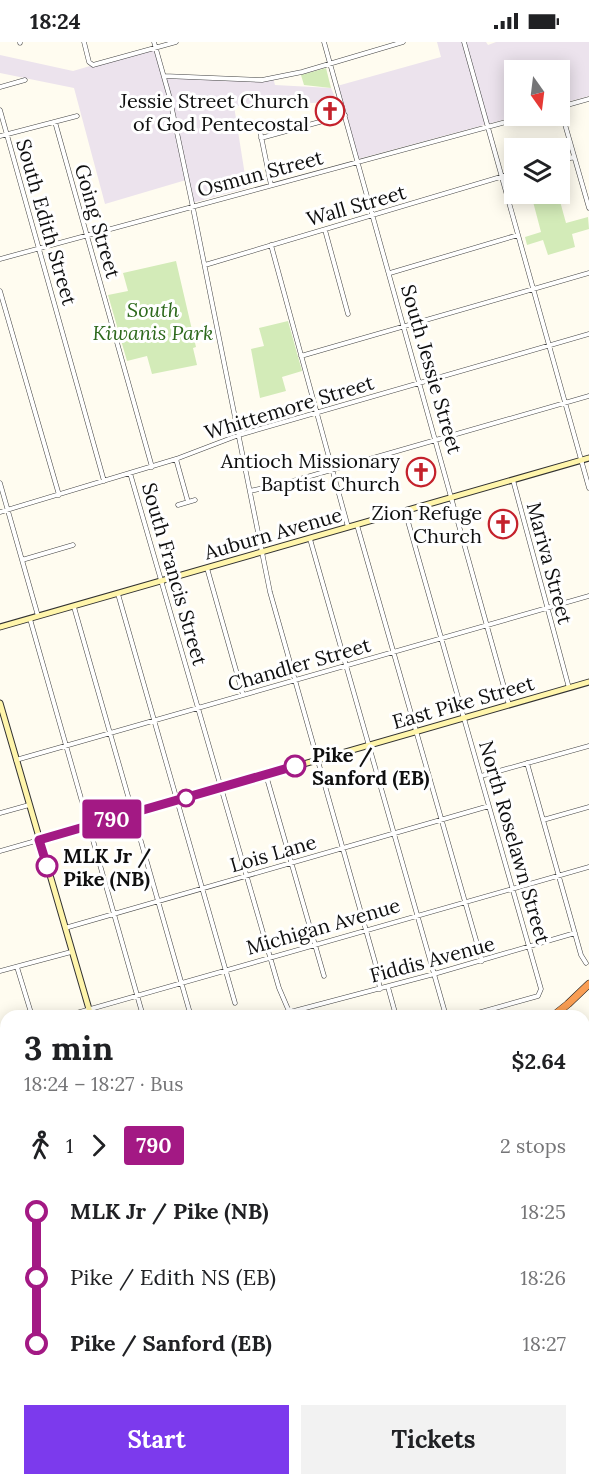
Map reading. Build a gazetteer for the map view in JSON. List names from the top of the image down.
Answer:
{
  "streets": {
    "main road": ["Auburn Avenue", "East Pike Street"],
    "street": [
      "Osmun Street",
      "Wall Street",
      "Going Street",
      "South Edith Street",
      "South Jessie Street",
      "Whittemore Street",
      "Mariva Street",
      "South Francis Street",
      "Chandler Street",
      "North Roselawn Street",
      "Lois Lane",
      "Michigan Avenue",
      "Fiddis Avenue"
    ]
  },
  "crossings": [
    ["Osmun Street", "Going Street"],
    ["Osmun Street", "South Edith Street"],
    ["Osmun Street", "South Jessie Street"],
    ["Wall Street", "South Jessie Street"],
    ["Going Street", "Whittemore Street"],
    ["South Edith Street", "Whittemore Street"],
    ["South Jessie Street", "Whittemore Street"],
    ["South Jessie Street", "Auburn Avenue"],
    ["South Jessie Street", "Chandler Street"],
    ["South Jessie Street", "East Pike Street"],
    ["Whittemore Street", "South Francis Street"],
    ["Auburn Avenue", "Mariva Street"],
    ["Auburn Avenue", "South Francis Street"],
    ["Auburn Avenue", "North Roselawn Street"],
    ["Mariva Street", "Chandler Street"],
    ["Mariva Street", "East Pike Street"],
    ["South Francis Street", "Chandler Street"],
    ["South Francis Street", "East Pike Street"],
    ["South Francis Street", "Lois Lane"],
    ["South Francis Street", "Michigan Avenue"],
    ["Chandler Street", "North Roselawn Street"],
    ["East Pike Street", "North Roselawn Street"],
    ["North Roselawn Street", "Lois Lane"],
    ["North Roselawn Street", "Michigan Avenue"],
    ["North Roselawn Street", "Fiddis Avenue"]
  ],
  "parks": ["South Kiwanis Park"],
  "places": {
    "church": ["Jessie Street Church of God Pentecostal", "Antioch Missionary Baptist Church", "Zion Refuge Church"],
    "other": ["Pike / Sanford (EB)", "MLK Jr / Pike (NB)"]
  },
  "lines": ["bus line 790"],
  "north": "bottom",
  "page": {
    "status": "18:24",
    "on_map": "790",
    "heading": ["3 min", "18:24 – 18:27 · Bus", "$2.64"],
    "legs": ["1", "790", "2 stops"],
    "list": [
      {
        "name": "MLK Jr / Pike (NB)",
        "value": "18:25"
      },
      {
        "name": "Pike / Edith NS (EB)",
        "value": "18:26"
      },
      {
        "name": "Pike / Sanford (EB)",
        "value": "18:27"
      }
    ],
    "buttons": ["Start", "Tickets"]
  }
}
